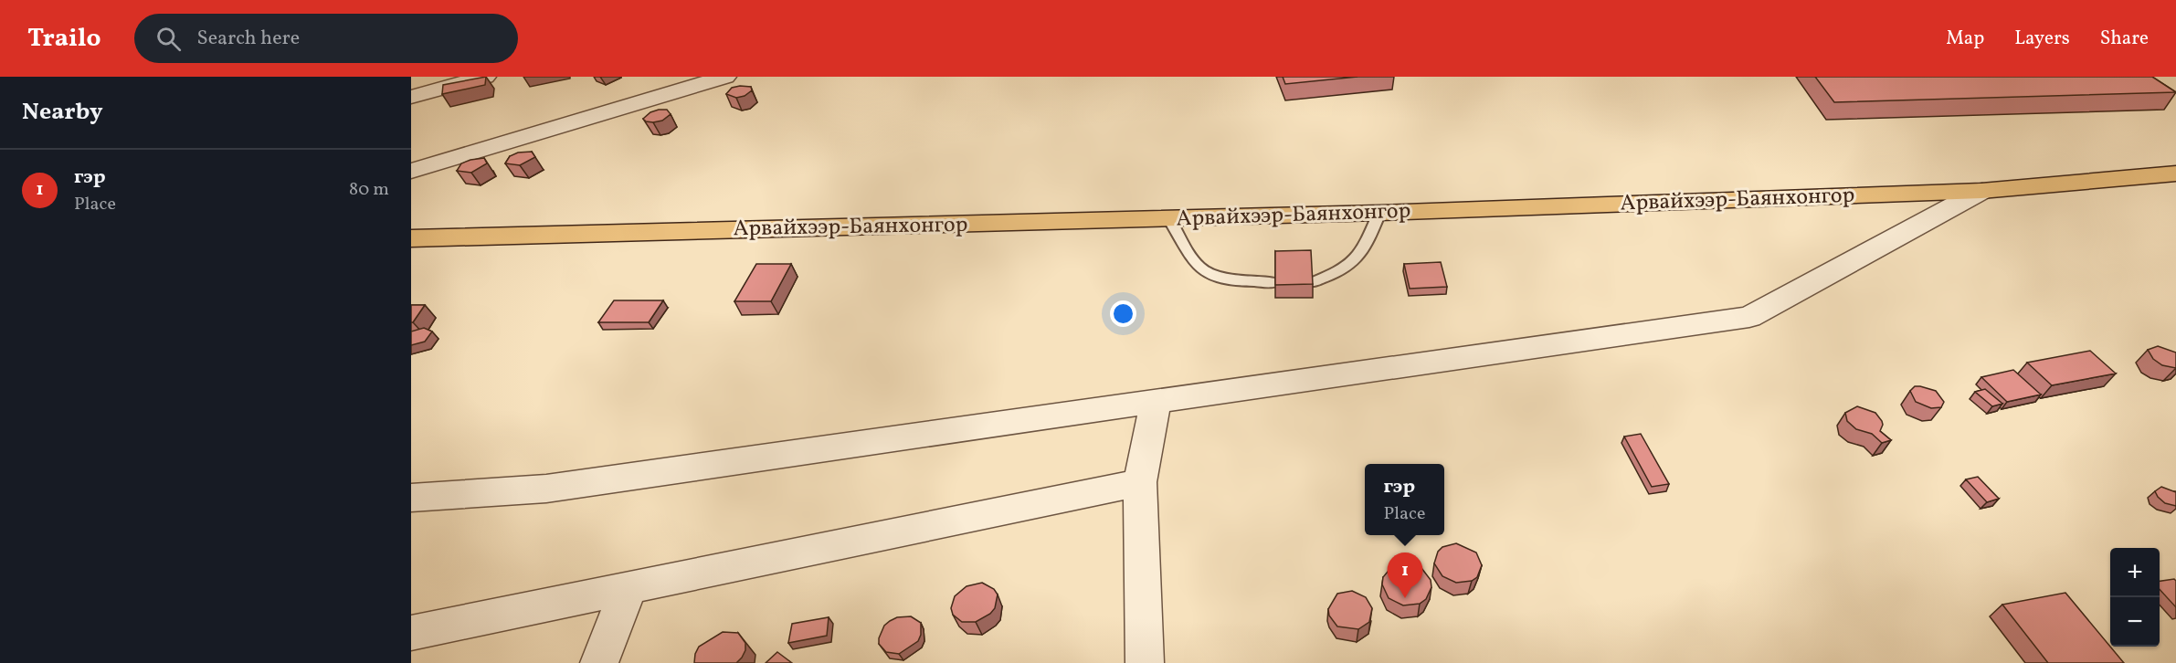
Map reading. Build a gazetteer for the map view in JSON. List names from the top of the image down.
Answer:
{
  "streets": {
    "highway": ["Арвайхээр-Баянхонгор"]
  },
  "page": {
    "header": "Trailo",
    "search": "Search here",
    "nav": ["Map", "Layers", "Share"],
    "heading": "Nearby",
    "list": [
      {
        "mark": "1",
        "name": "гэр",
        "note": "Place",
        "value": "80 m"
      }
    ],
    "popup": ["гэр", "Place"],
    "map_buttons": ["+", "−"],
    "pins": "1"
  }
}
